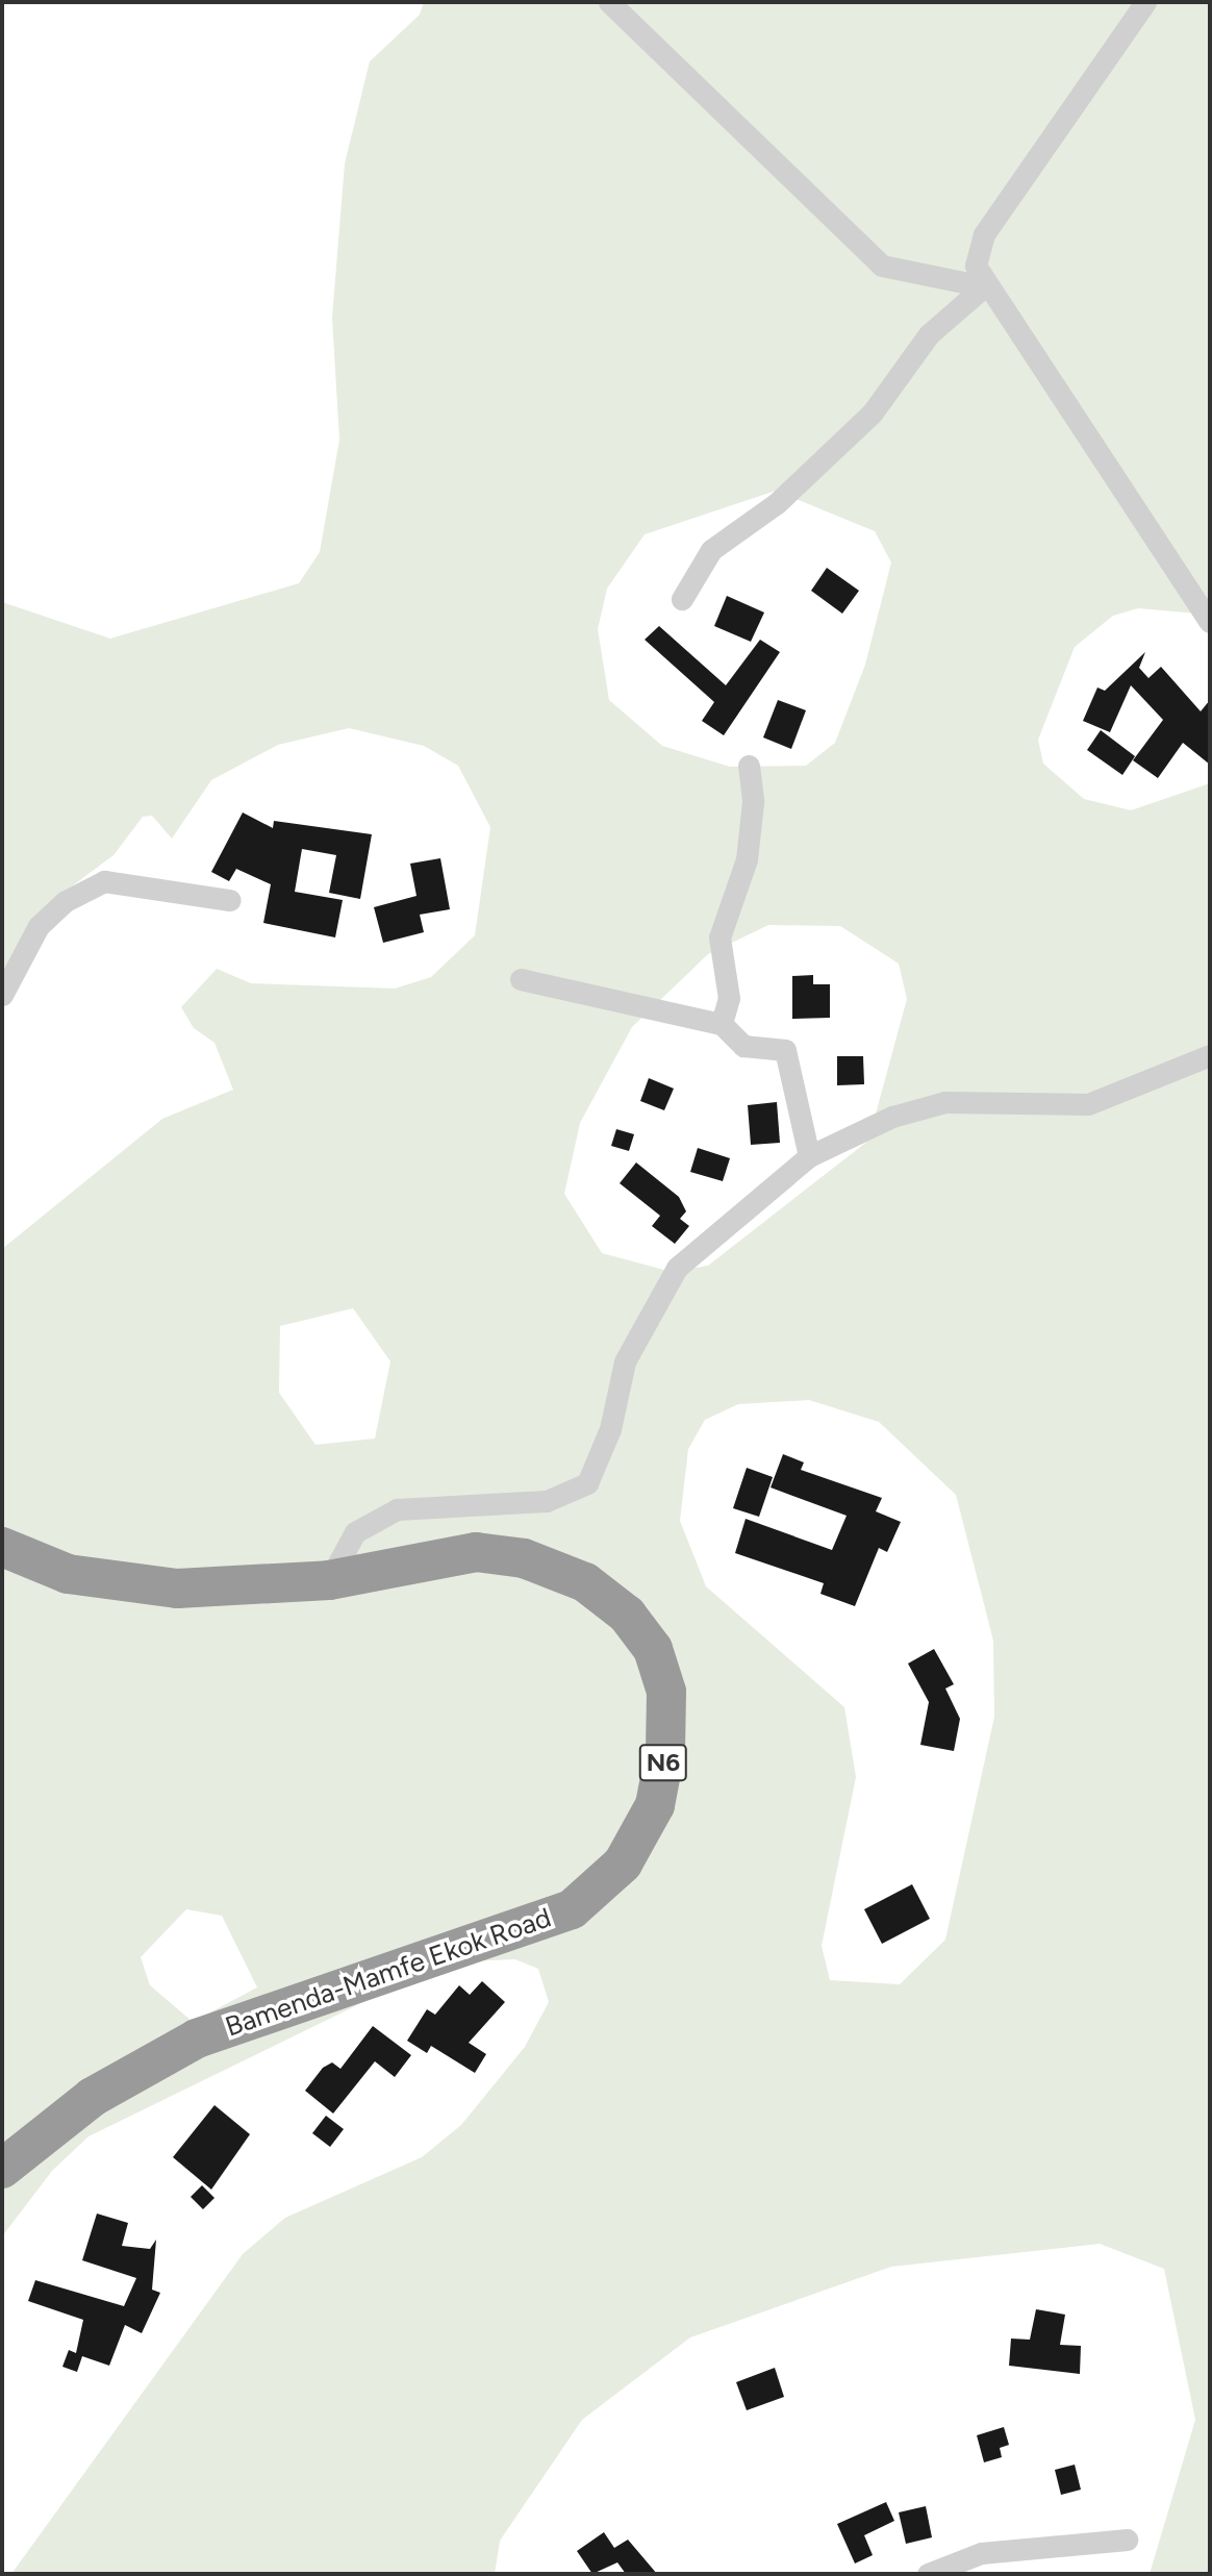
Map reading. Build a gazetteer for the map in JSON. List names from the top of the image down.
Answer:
{
  "streets": {
    "highway": ["N6", "Bamenda-Mamfe Ekok Road"]
  }
}
